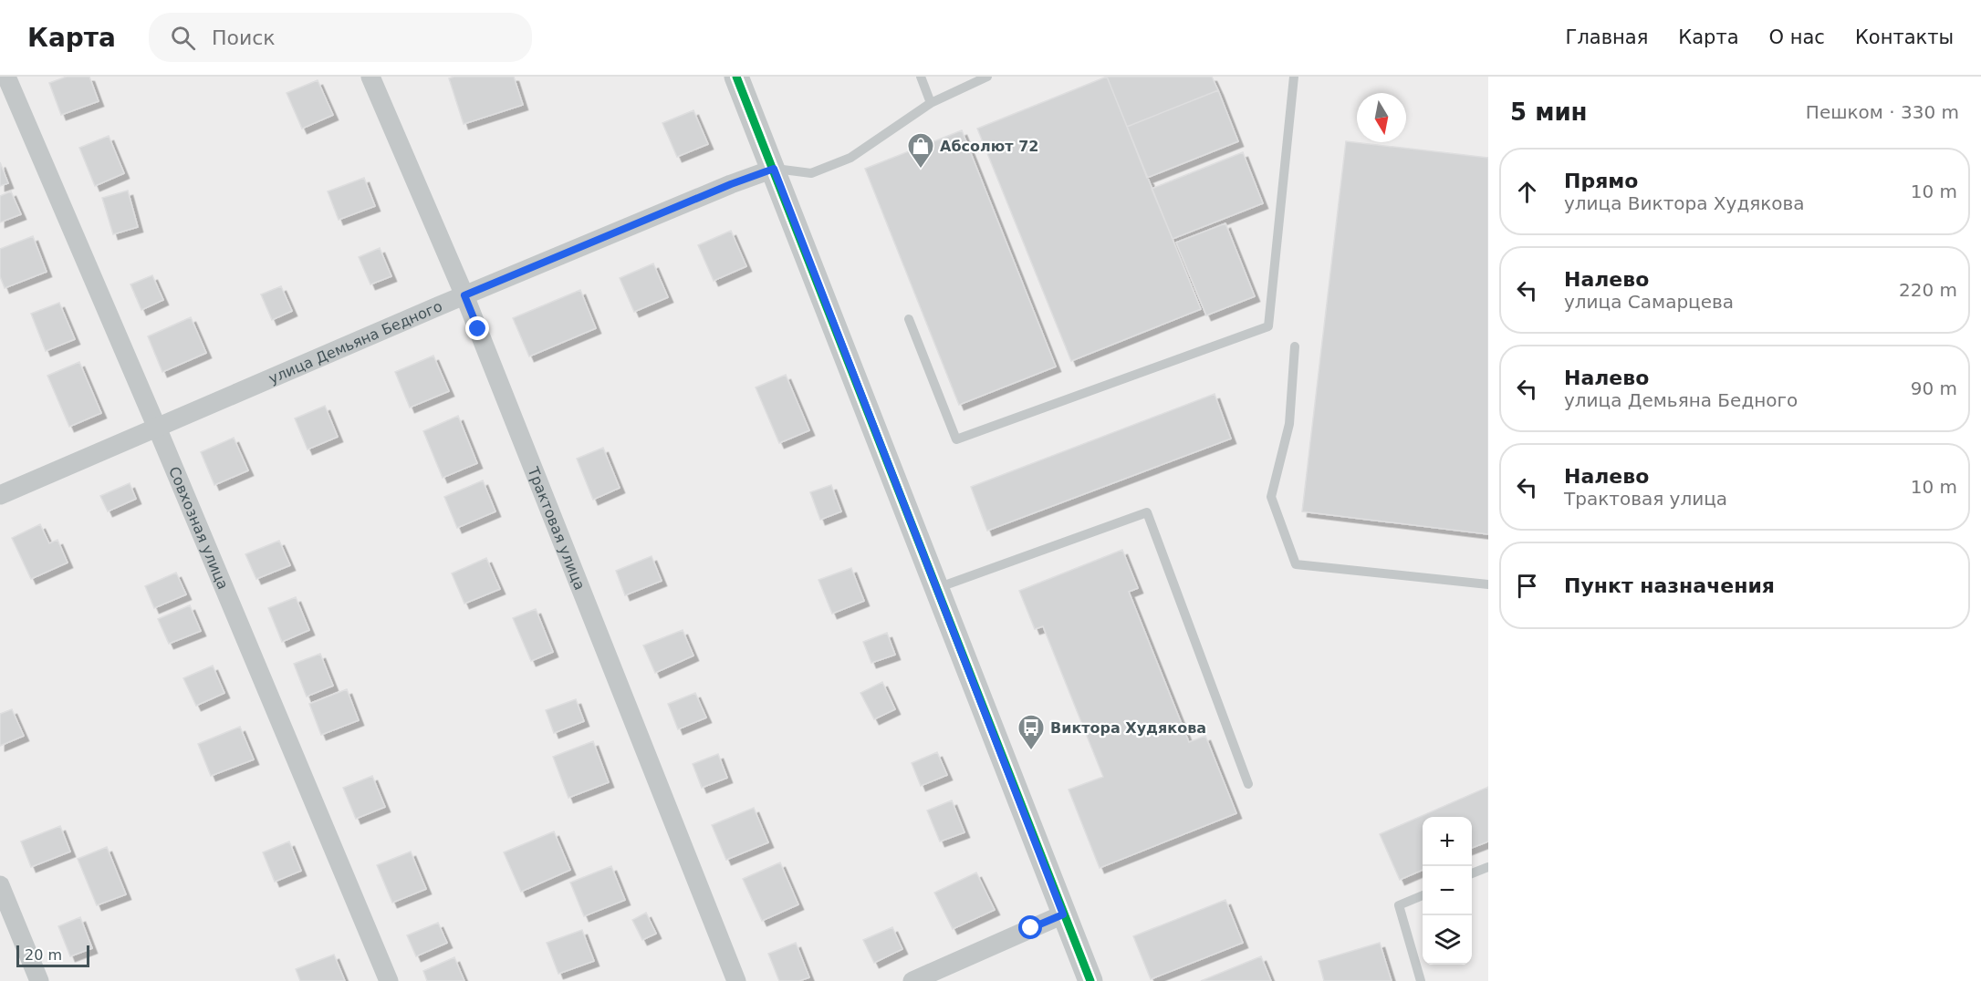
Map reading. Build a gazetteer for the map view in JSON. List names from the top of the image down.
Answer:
{
  "streets": {
    "street": ["улица Демьяна Бедного", "Совхозная улица", "Трактовая улица"]
  },
  "crossings": [
    ["улица Демьяна Бедного", "Совхозная улица"],
    ["улица Демьяна Бедного", "Трактовая улица"]
  ],
  "places": {
    "shop": ["Абсолют 72"],
    "bus stop": ["Виктора Худякова"]
  },
  "scale_bar": "20 m",
  "north": "bottom",
  "page": {
    "header": "Карта",
    "search": "Поиск",
    "nav": [
      "Главная",
      "Карта",
      "О нас",
      "Контакты"
    ],
    "heading": ["5 мин", "Пешком · 330 m"],
    "list": [
      ["Прямо", "улица Виктора Худякова", "10 m"],
      ["Налево", "улица Самарцева", "220 m"],
      ["Налево", "улица Демьяна Бедного", "90 m"],
      ["Налево", "Трактовая улица", "10 m"],
      "Пункт назначения"
    ],
    "map_buttons": ["+", "−"],
    "scale": "20 m"
  }
}
